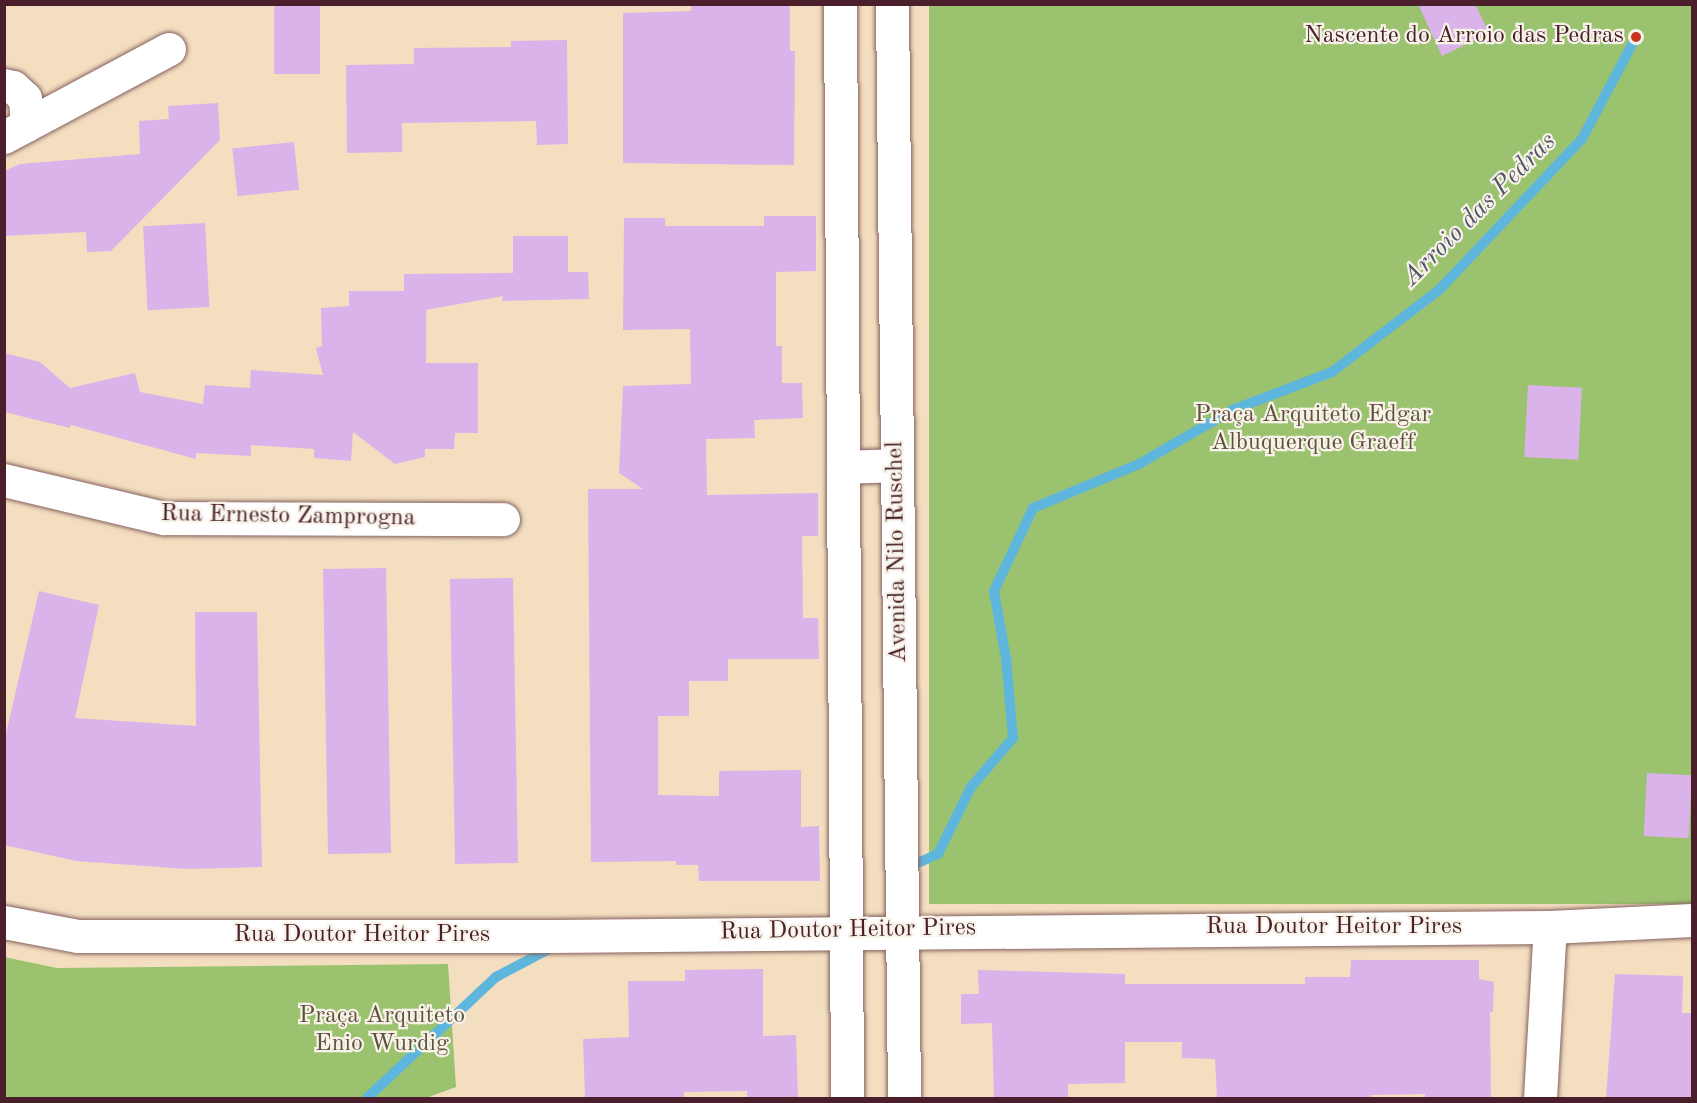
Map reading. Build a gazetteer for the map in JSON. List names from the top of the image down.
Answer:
{
  "streets": {
    "street": ["Rua Ernesto Zamprogna", "Avenida Nilo Ruschel", "Rua Doutor Heitor Pires"]
  },
  "crossings": [
    ["Avenida Nilo Ruschel", "Rua Doutor Heitor Pires"]
  ],
  "water": ["Arroio das Pedras"],
  "parks": ["Praça Arquiteto Edgar Albuquerque Graeff", "Praça Arquiteto Enio Wurdig"],
  "places": ["Nascente do Arroio das Pedras"]
}
